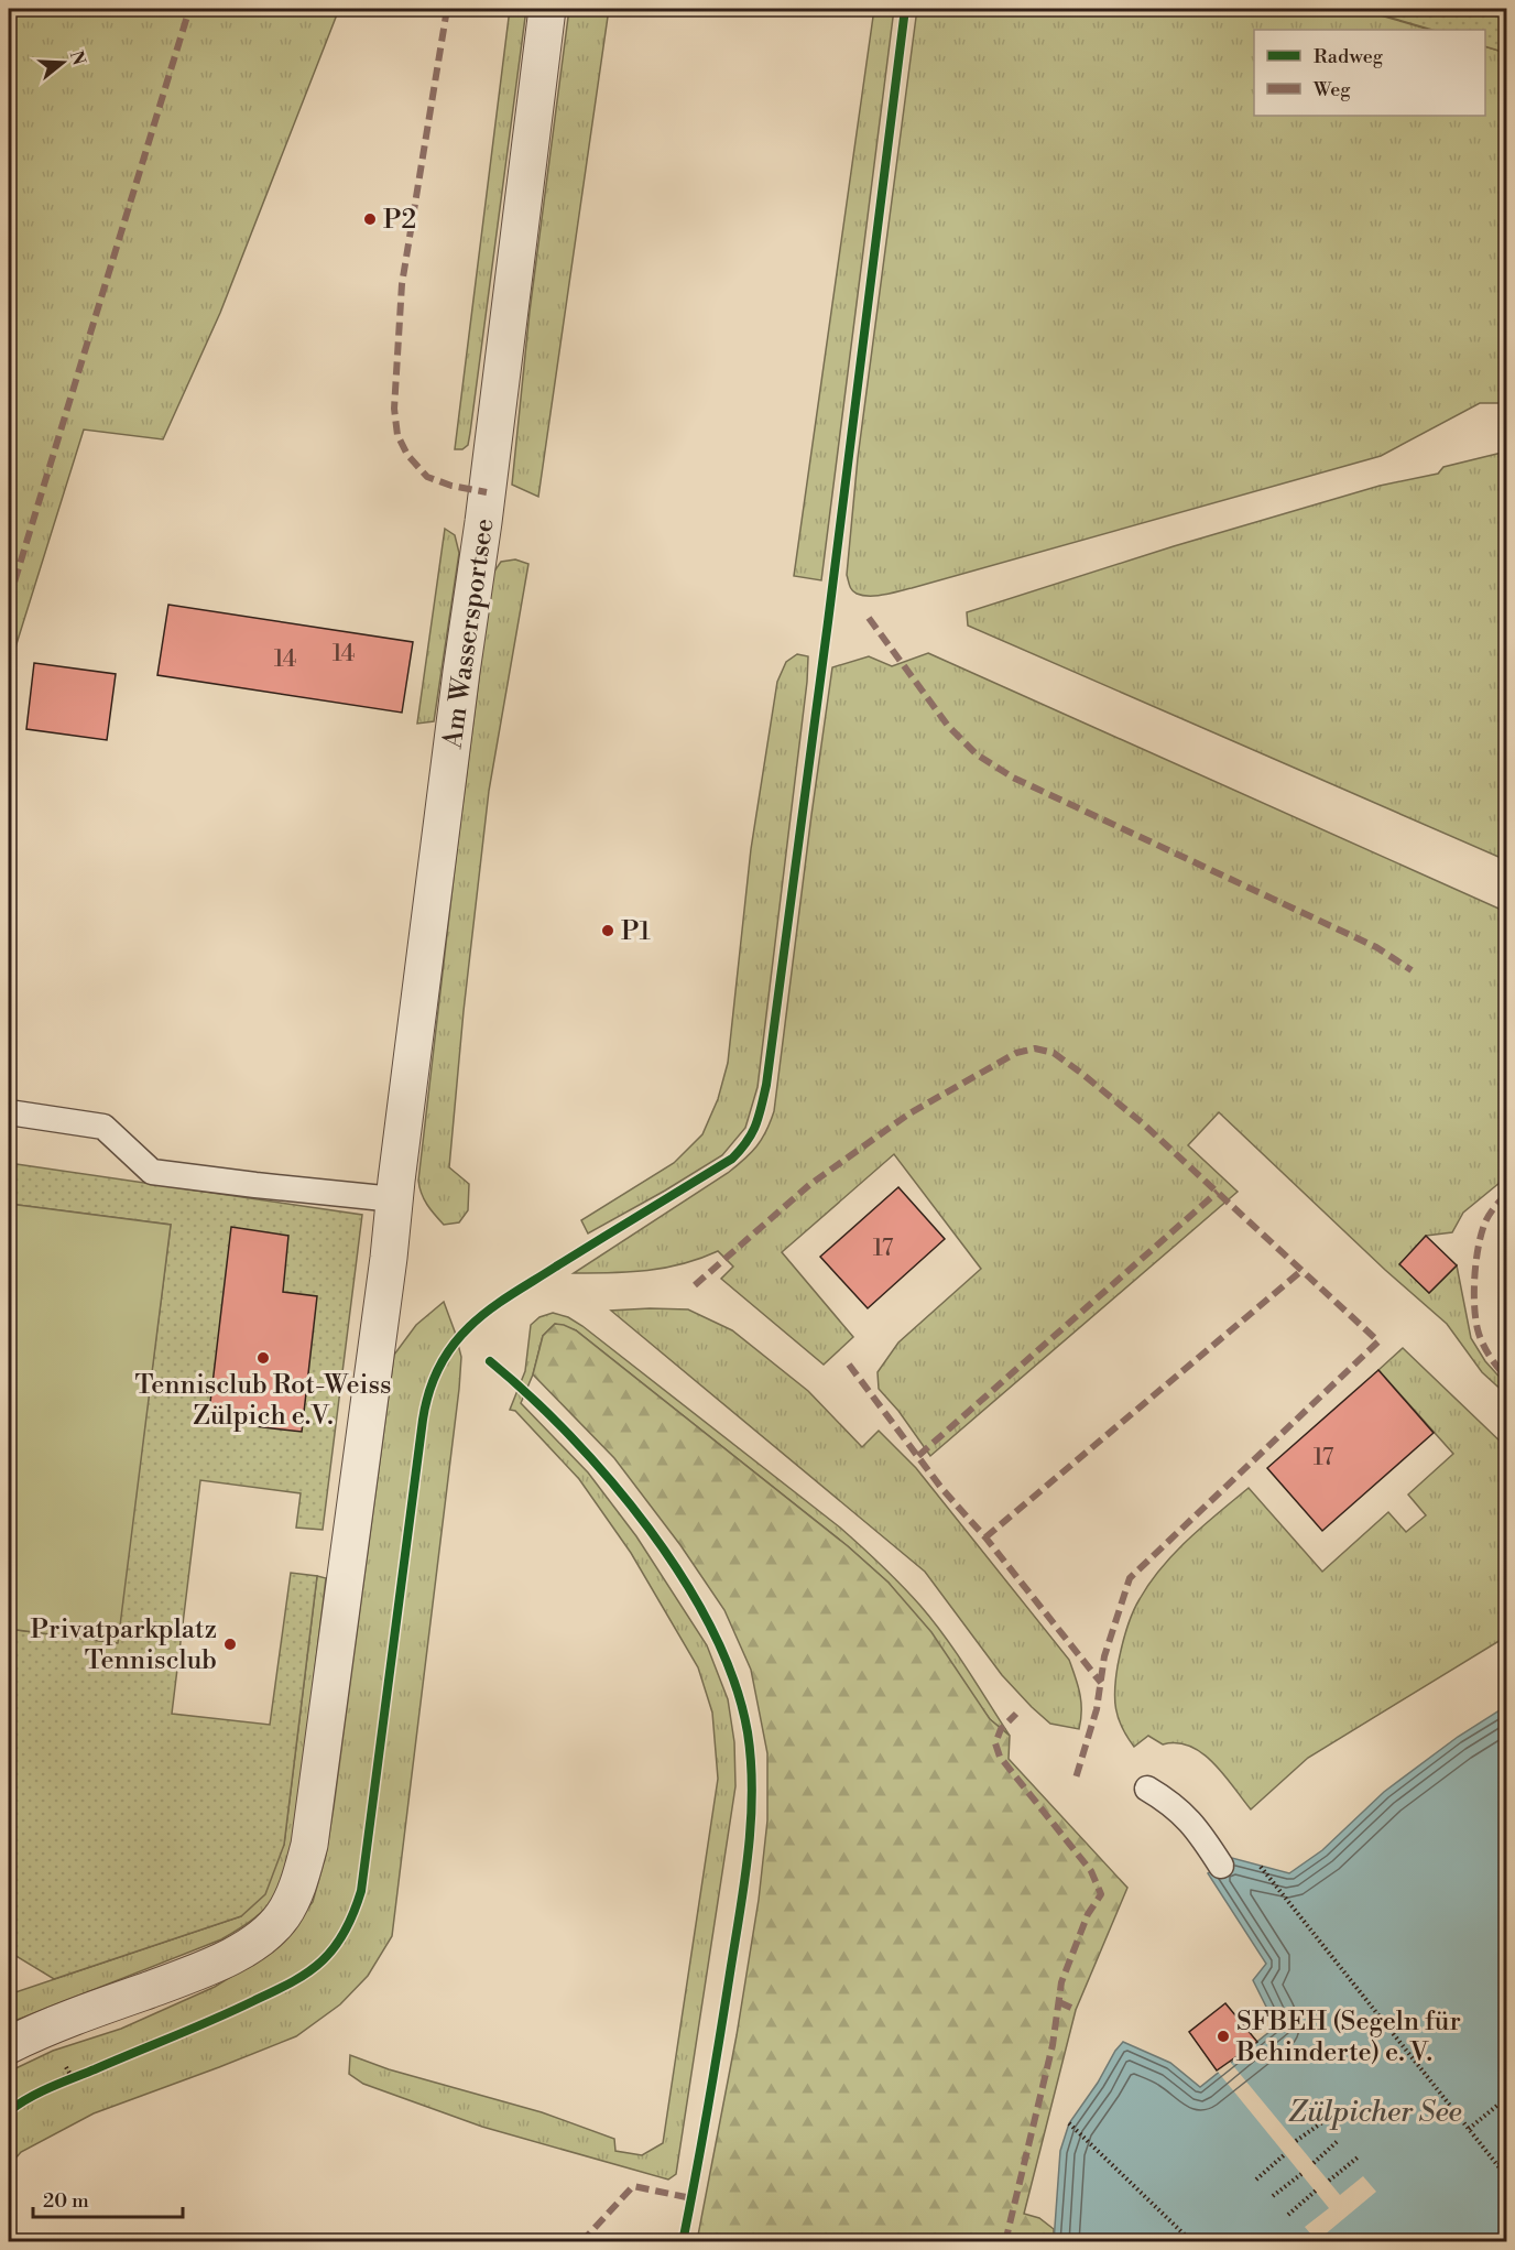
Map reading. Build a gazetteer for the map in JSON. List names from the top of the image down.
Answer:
{
  "streets": {
    "street": ["Am Wassersportsee"]
  },
  "water": ["Zülpicher See"],
  "places": [
    "P2",
    "P1",
    "Tennisclub Rot-Weiss Zülpich e.V.",
    "Privatparkplatz Tennisclub",
    "SFBEH (Segeln für Behinderte) e. V."
  ],
  "house_numbers": [
    "14",
    "14",
    "17",
    "17"
  ],
  "legend": ["Radweg", "Weg"],
  "scale_bar": "20 m",
  "north": "right"
}
